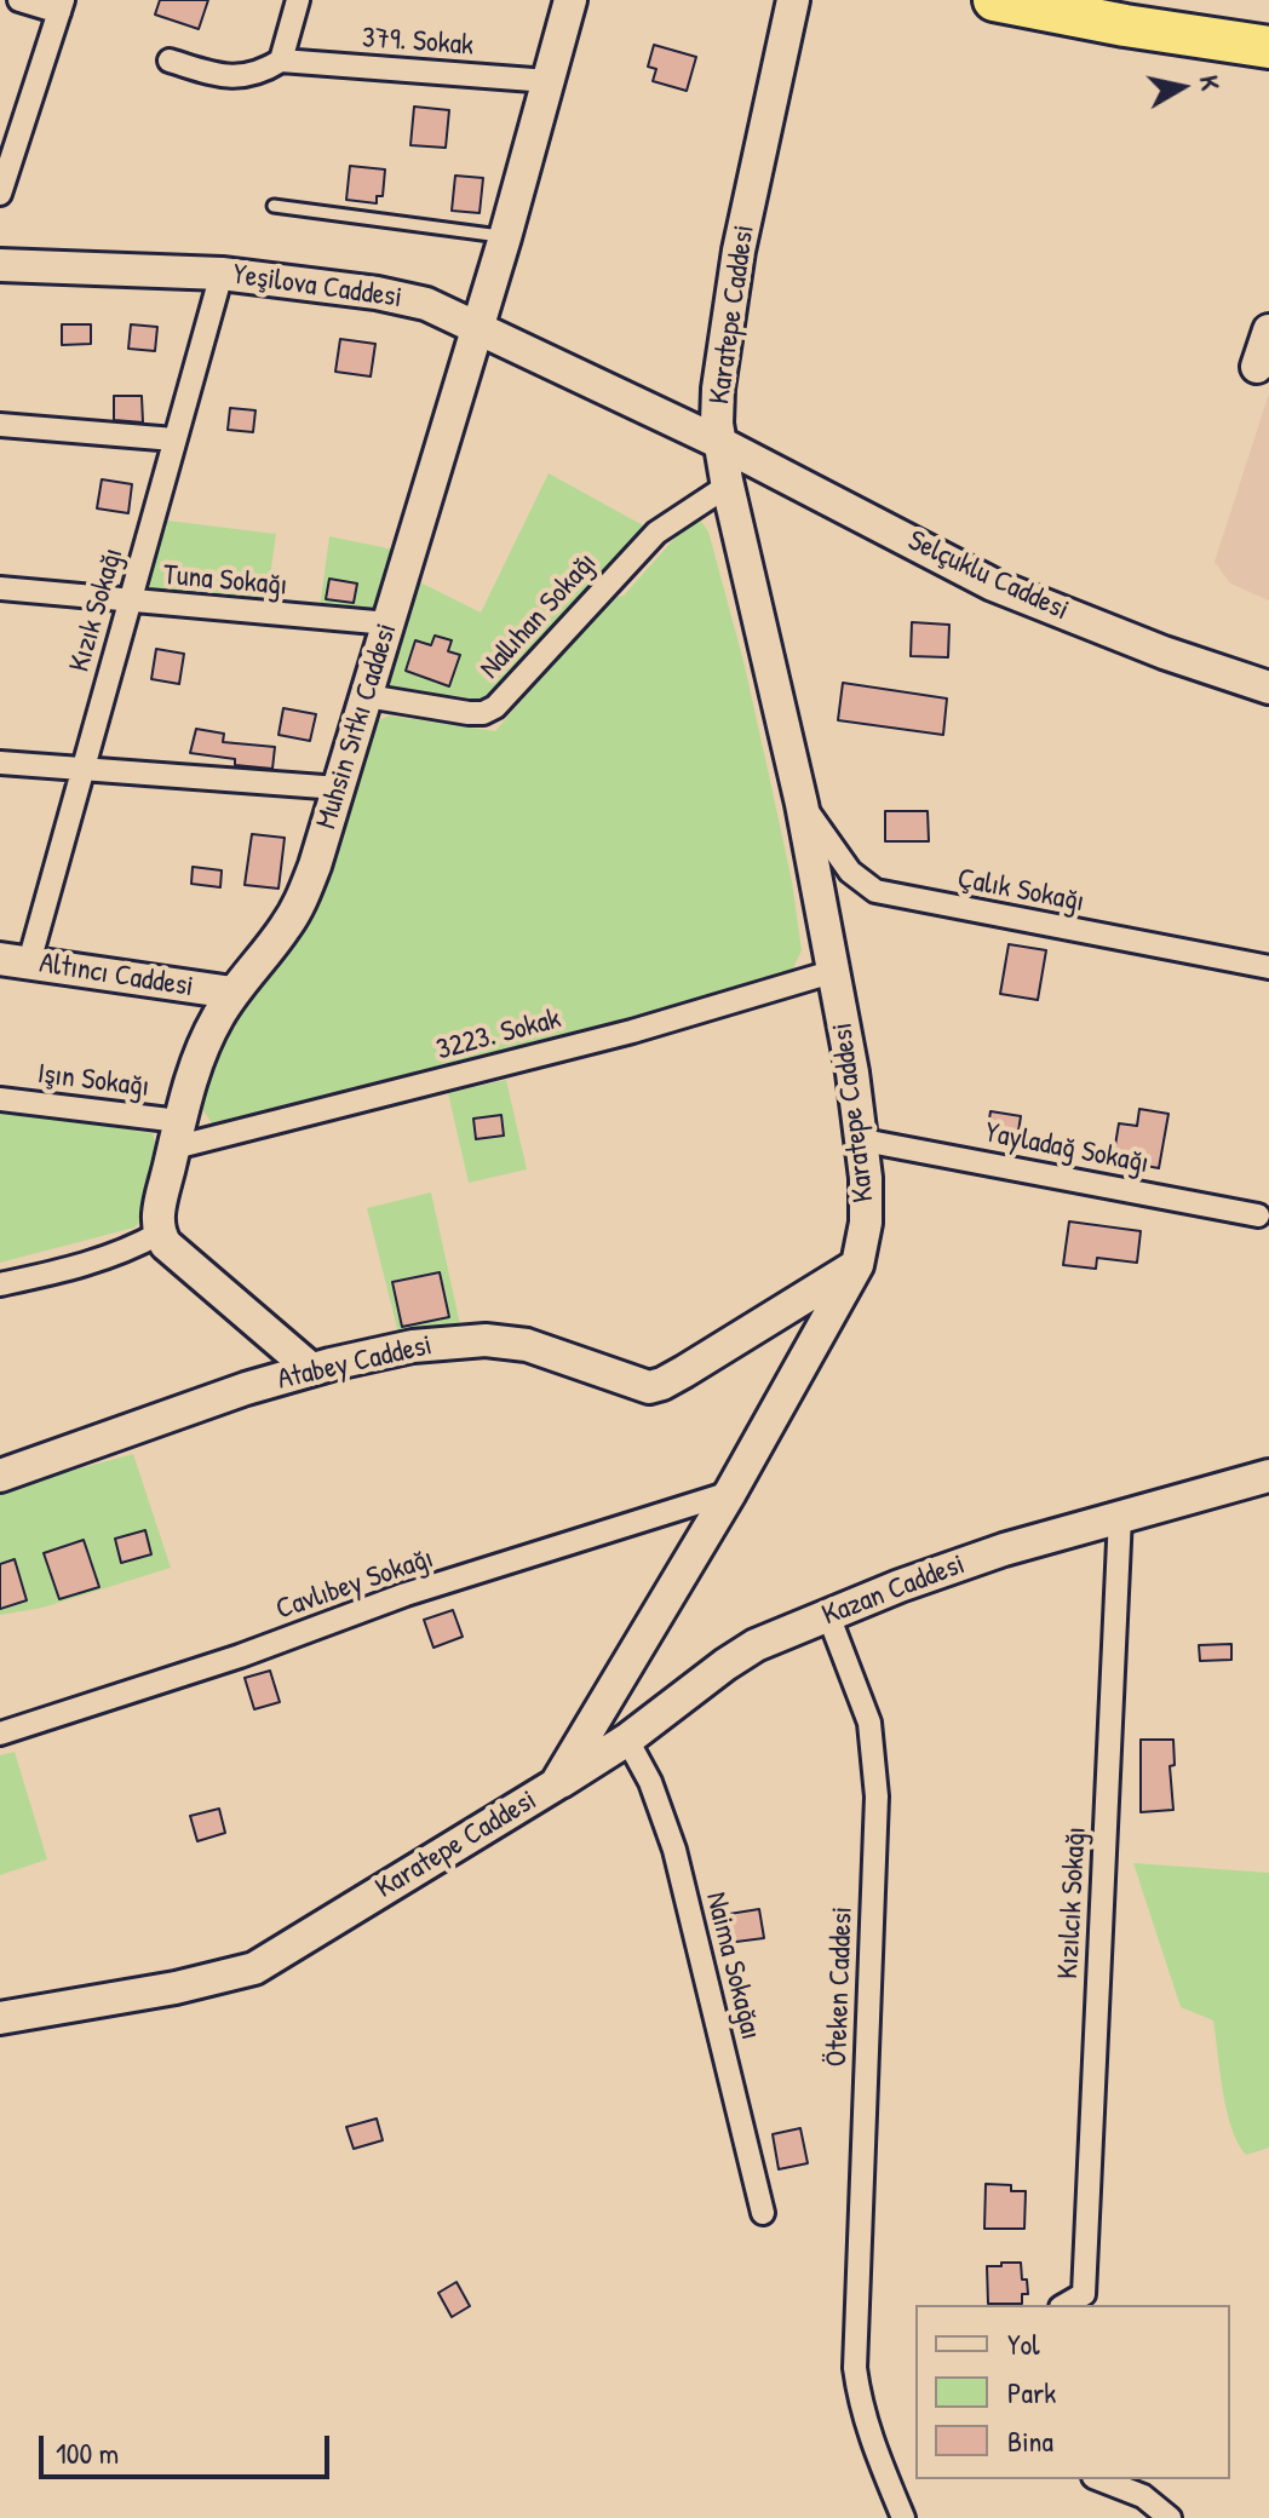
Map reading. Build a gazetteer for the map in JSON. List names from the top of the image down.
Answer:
{
  "streets": {
    "street": [
      "379. Sokak",
      "Yeşilova Caddesi",
      "Karatepe Caddesi",
      "Selçuklu Caddesi",
      "Tuna Sokağı",
      "Kızık Sokağı",
      "Nallıhan Sokağı",
      "Muhsin Sıtkı Caddesi",
      "Çalık Sokağı",
      "Altıncı Caddesi",
      "3223. Sokak",
      "Işın Sokağı",
      "Yayladağ Sokağı",
      "Atabey Caddesi",
      "Cavlıbey Sokağı",
      "Kazan Caddesi",
      "Kızılcık Sokağı",
      "Naima Sokağaı",
      "Öteken Caddesi"
    ]
  },
  "crossings": [
    ["379. Sokak", "Muhsin Sıtkı Caddesi"],
    ["Yeşilova Caddesi", "Karatepe Caddesi"],
    ["Yeşilova Caddesi", "Selçuklu Caddesi"],
    ["Yeşilova Caddesi", "Kızık Sokağı"],
    ["Yeşilova Caddesi", "Muhsin Sıtkı Caddesi"],
    ["Karatepe Caddesi", "Selçuklu Caddesi"],
    ["Karatepe Caddesi", "Nallıhan Sokağı"],
    ["Karatepe Caddesi", "Çalık Sokağı"],
    ["Karatepe Caddesi", "3223. Sokak"],
    ["Karatepe Caddesi", "Yayladağ Sokağı"],
    ["Karatepe Caddesi", "Atabey Caddesi"],
    ["Karatepe Caddesi", "Cavlıbey Sokağı"],
    ["Karatepe Caddesi", "Kazan Caddesi"],
    ["Tuna Sokağı", "Kızık Sokağı"],
    ["Tuna Sokağı", "Muhsin Sıtkı Caddesi"],
    ["Kızık Sokağı", "Altıncı Caddesi"],
    ["Nallıhan Sokağı", "Muhsin Sıtkı Caddesi"],
    ["Muhsin Sıtkı Caddesi", "Altıncı Caddesi"],
    ["Muhsin Sıtkı Caddesi", "3223. Sokak"],
    ["Muhsin Sıtkı Caddesi", "Işın Sokağı"],
    ["3223. Sokak", "Işın Sokağı"],
    ["Kazan Caddesi", "Kızılcık Sokağı"],
    ["Kazan Caddesi", "Naima Sokağaı"],
    ["Kazan Caddesi", "Öteken Caddesi"]
  ],
  "legend": ["Yol", "Park", "Bina"],
  "scale_bar": "100 m",
  "north": "right"
}
